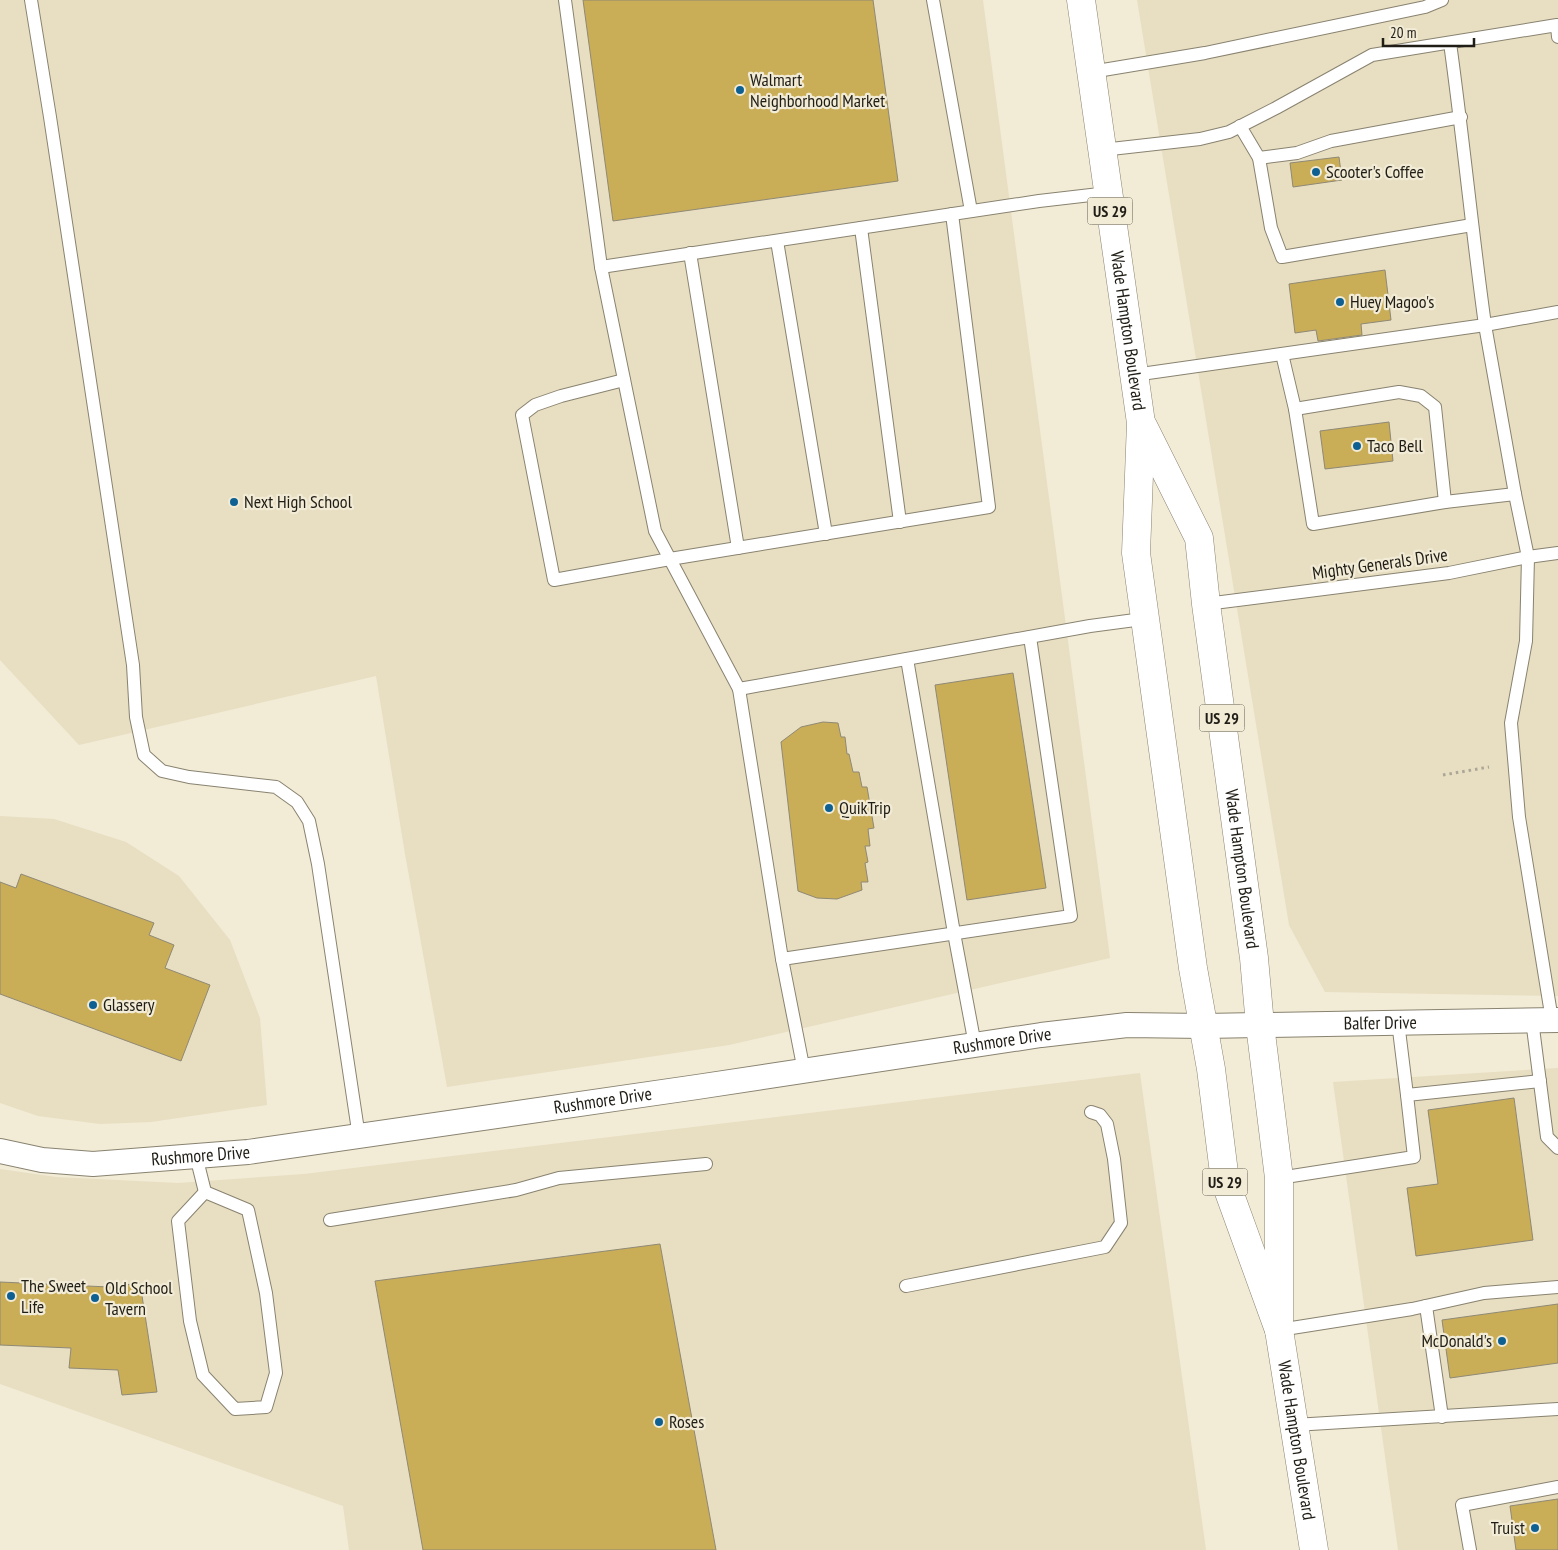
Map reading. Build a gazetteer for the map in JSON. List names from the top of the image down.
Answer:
{
  "streets": {
    "main road": ["US 29", "Wade Hampton Boulevard"],
    "street": ["Balfer Drive", "Rushmore Drive"],
    "lane": ["Mighty Generals Drive"]
  },
  "crossings": [
    ["Wade Hampton Boulevard", "Mighty Generals Drive"],
    ["Wade Hampton Boulevard", "Balfer Drive"],
    ["Wade Hampton Boulevard", "Rushmore Drive"],
    ["Balfer Drive", "Rushmore Drive"]
  ],
  "places": [
    "Walmart Neighborhood Market",
    "Scooter's Coffee",
    "Huey Magoo's",
    "Taco Bell",
    "Next High School",
    "QuikTrip",
    "Glassery",
    "The Sweet Life",
    "Old School Tavern",
    "McDonald's",
    "Roses",
    "Truist"
  ],
  "scale_bar": "20 m"
}
